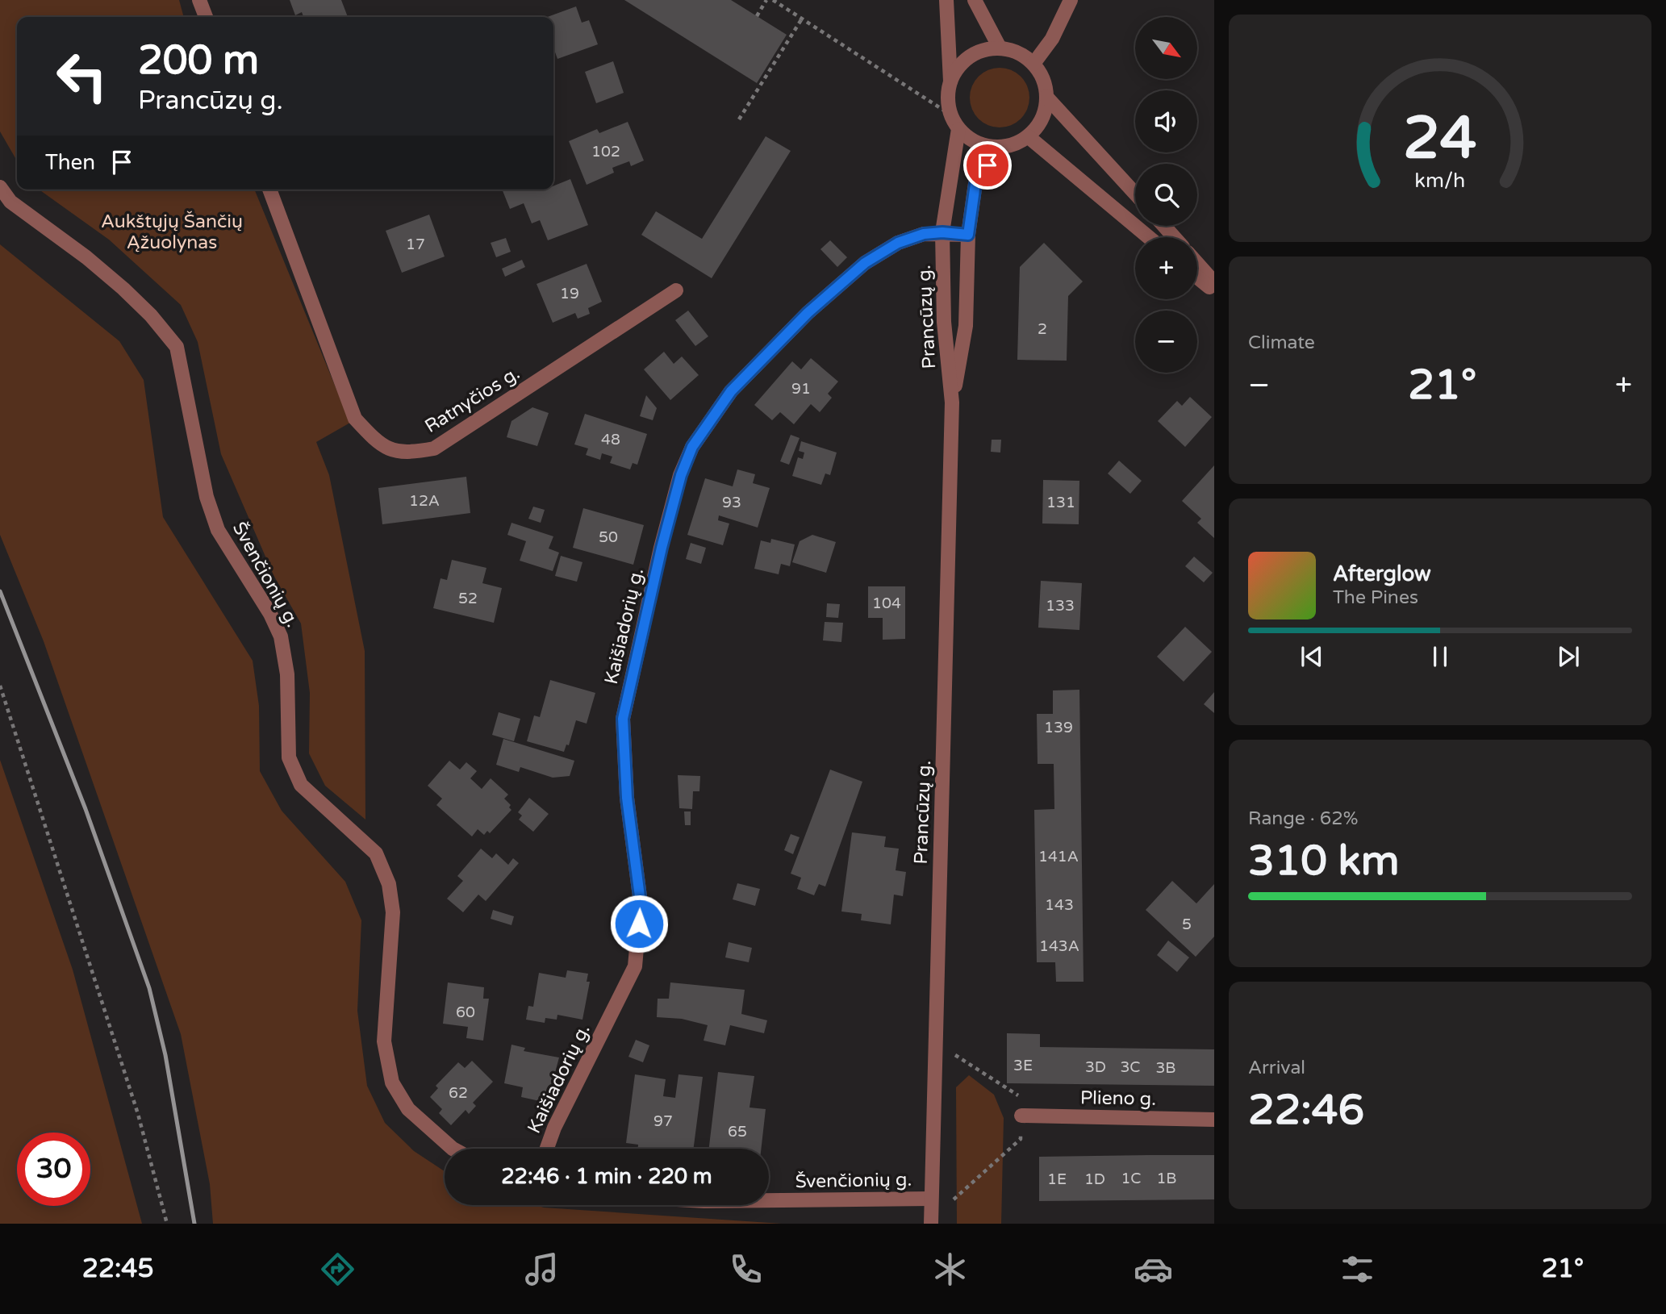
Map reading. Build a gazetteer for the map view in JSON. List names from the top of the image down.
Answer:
{
  "streets": {
    "street": [
      "Prancūzų g.",
      "Ratnyčios g.",
      "Švenčionių g.",
      "Kaišiadorių g.",
      "Plieno g."
    ]
  },
  "crossings": [
    ["Prancūzų g.", "Švenčionių g."],
    ["Prancūzų g.", "Kaišiadorių g."]
  ],
  "parks": ["Aukštųjų Šančių Ąžuolynas"],
  "house_numbers": [
    "102",
    "17",
    "19",
    "2",
    "91",
    "48",
    "12A",
    "93",
    "131",
    "50",
    "52",
    "104",
    "133",
    "139",
    "141A",
    "143",
    "5",
    "143A",
    "60",
    "3E",
    "3D",
    "3C",
    "3B",
    "62",
    "97",
    "65",
    "1C",
    "1B",
    "1E",
    "1D"
  ],
  "north": "bottom right",
  "page": {
    "map_buttons": ["+", "−"],
    "turn": ["200 m", "Prancūzų g."],
    "then": "Then",
    "tile": [
      "Climate",
      ["Range · 62%", "310 km"],
      ["Arrival", "22:46"]
    ],
    "heat": ["−", "21°", "+"],
    "song": ["Afterglow", "The Pines"],
    "limit": "30",
    "trip": "22:46 · 1 min · 220 m",
    "tabs": ["22:45", "21°"],
    "gauge": ["24", "km/h"]
  }
}
